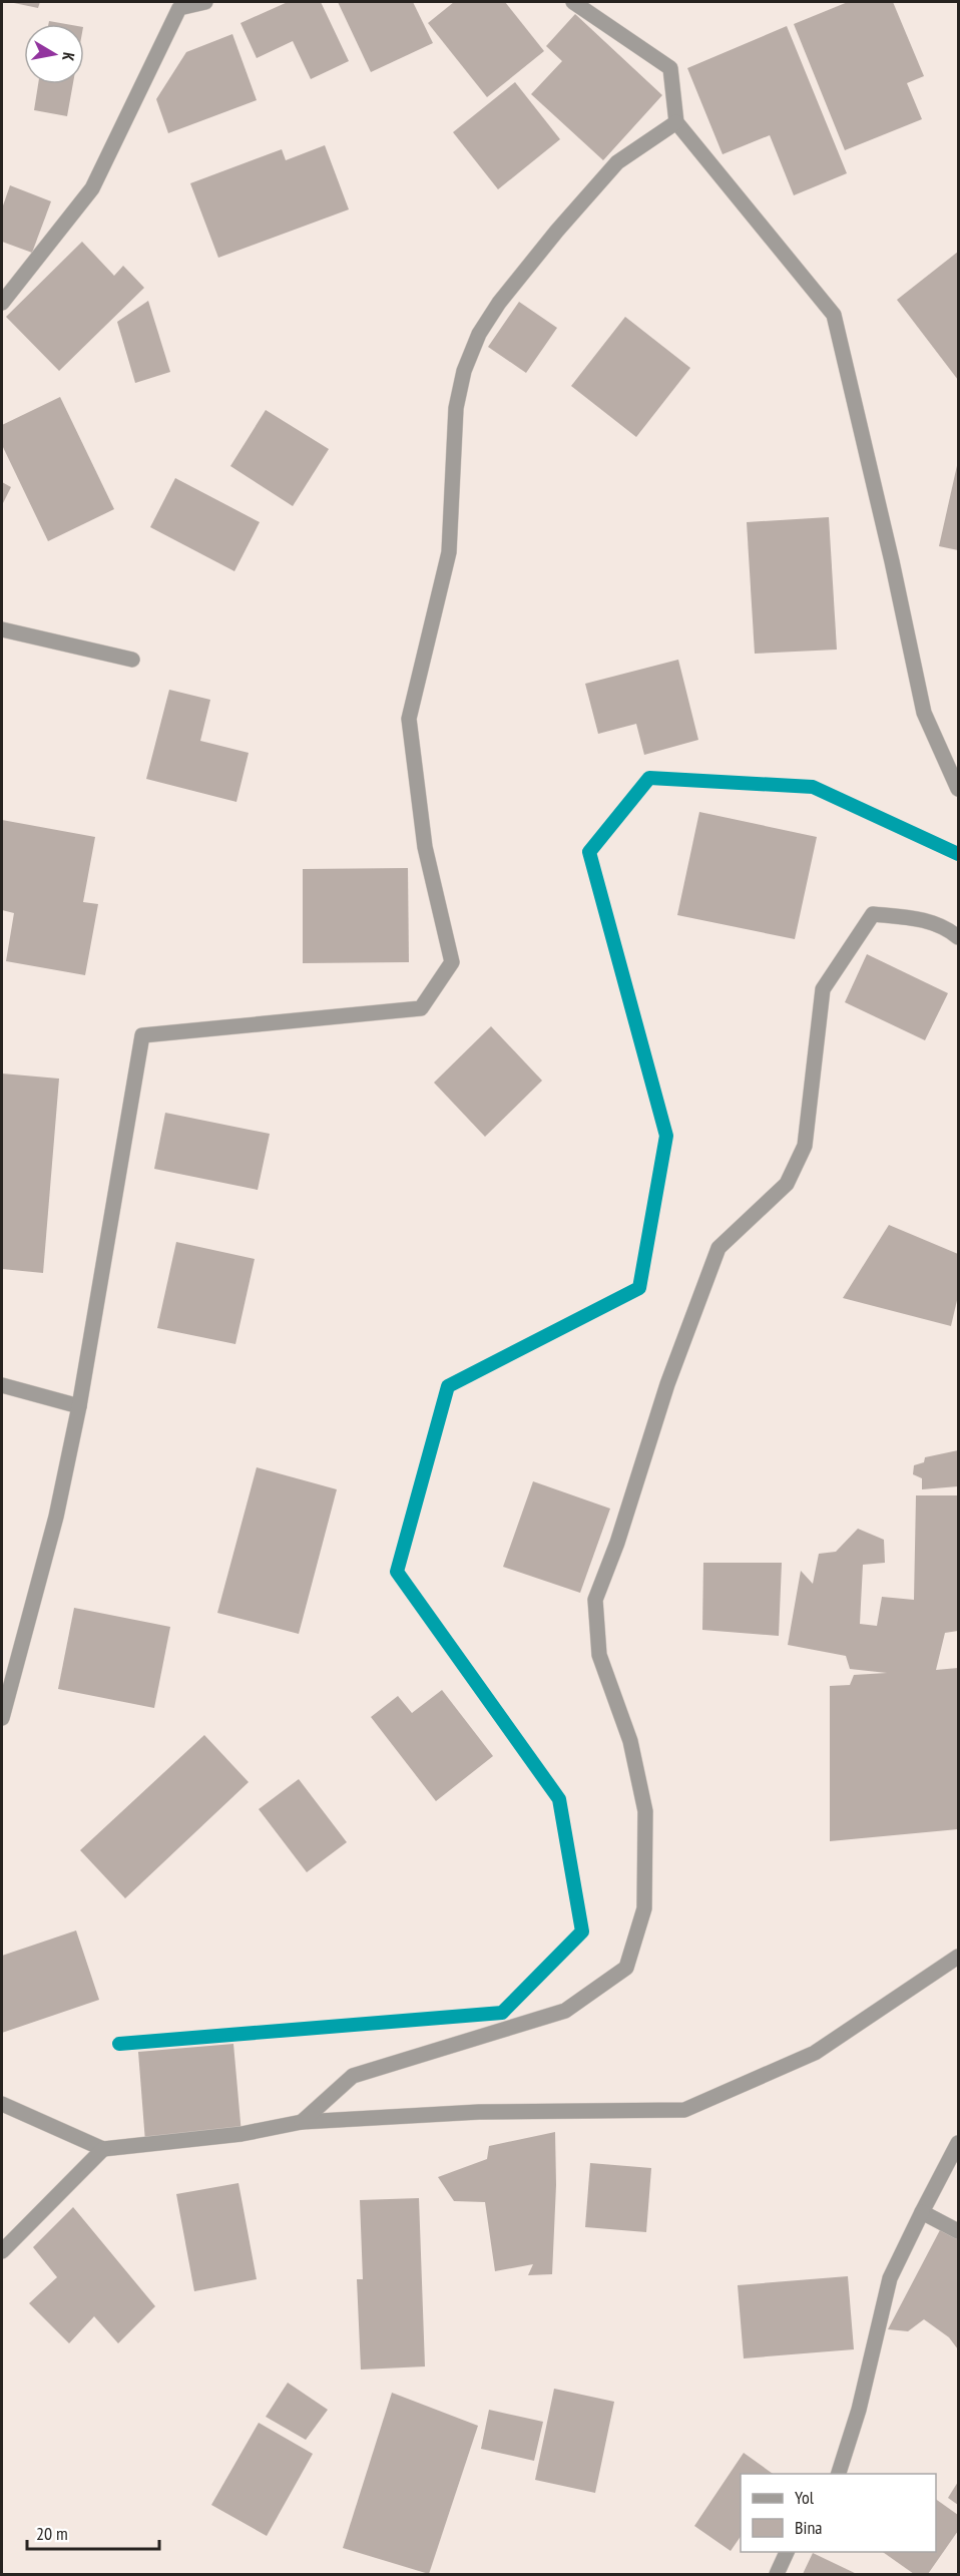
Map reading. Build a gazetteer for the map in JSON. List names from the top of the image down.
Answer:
{
  "legend": ["Yol", "Bina"],
  "scale_bar": "20 m",
  "north": "right"
}
